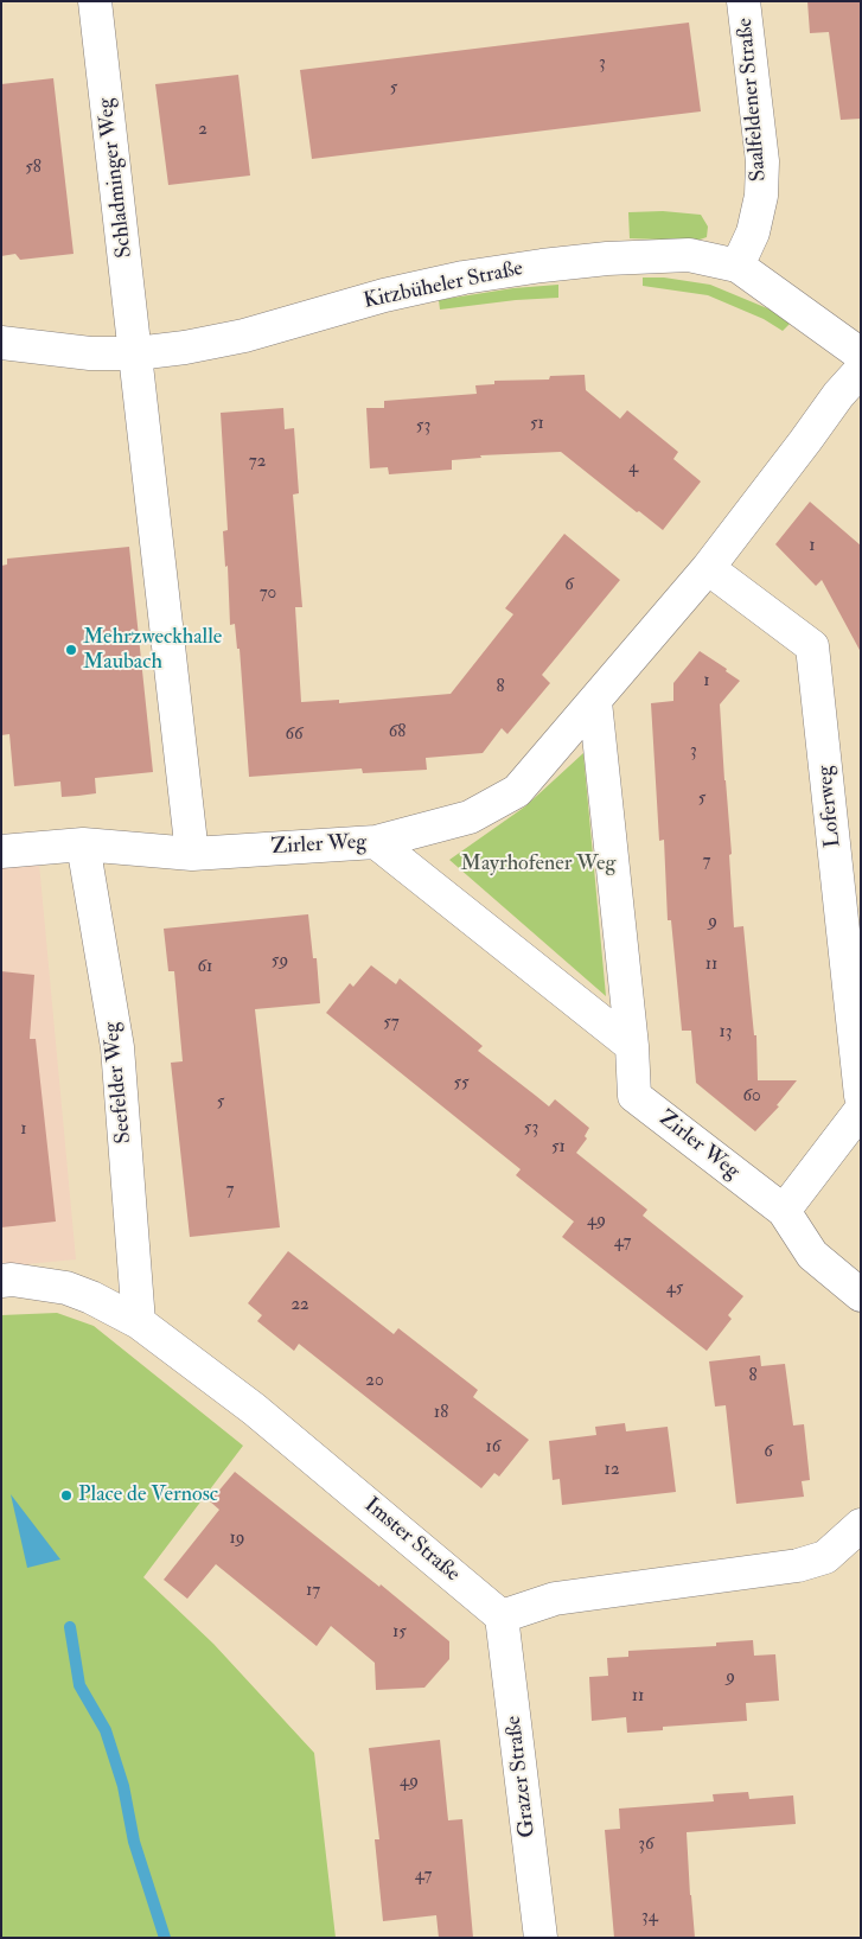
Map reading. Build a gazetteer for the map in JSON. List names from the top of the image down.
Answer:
{
  "streets": {
    "street": [
      "Saalfeldener Straße",
      "Schladminger Weg",
      "Kitzbüheler Straße",
      "Loferweg",
      "Zirler Weg",
      "Seefelder Weg",
      "Imster Straße",
      "Grazer Straße"
    ]
  },
  "crossings": [
    ["Saalfeldener Straße", "Kitzbüheler Straße"],
    ["Schladminger Weg", "Kitzbüheler Straße"],
    ["Zirler Weg", "Seefelder Weg"],
    ["Seefelder Weg", "Imster Straße"],
    ["Imster Straße", "Grazer Straße"]
  ],
  "parks": ["Mayrhofener Weg"],
  "places": ["Mehrzweckhalle Maubach", "Place de Vernosc"],
  "house_numbers": [
    "3",
    "5",
    "2",
    "58",
    "51",
    "53",
    "72",
    "4",
    "1",
    "6",
    "70",
    "1",
    "8",
    "68",
    "66",
    "3",
    "5",
    "7",
    "9",
    "59",
    "11",
    "61",
    "57",
    "13",
    "55",
    "60",
    "5",
    "53",
    "1",
    "51",
    "7",
    "49",
    "47",
    "45",
    "22",
    "8",
    "20",
    "18",
    "16",
    "6",
    "12",
    "19",
    "17",
    "15",
    "9",
    "11",
    "49",
    "36",
    "47",
    "34"
  ]
}
